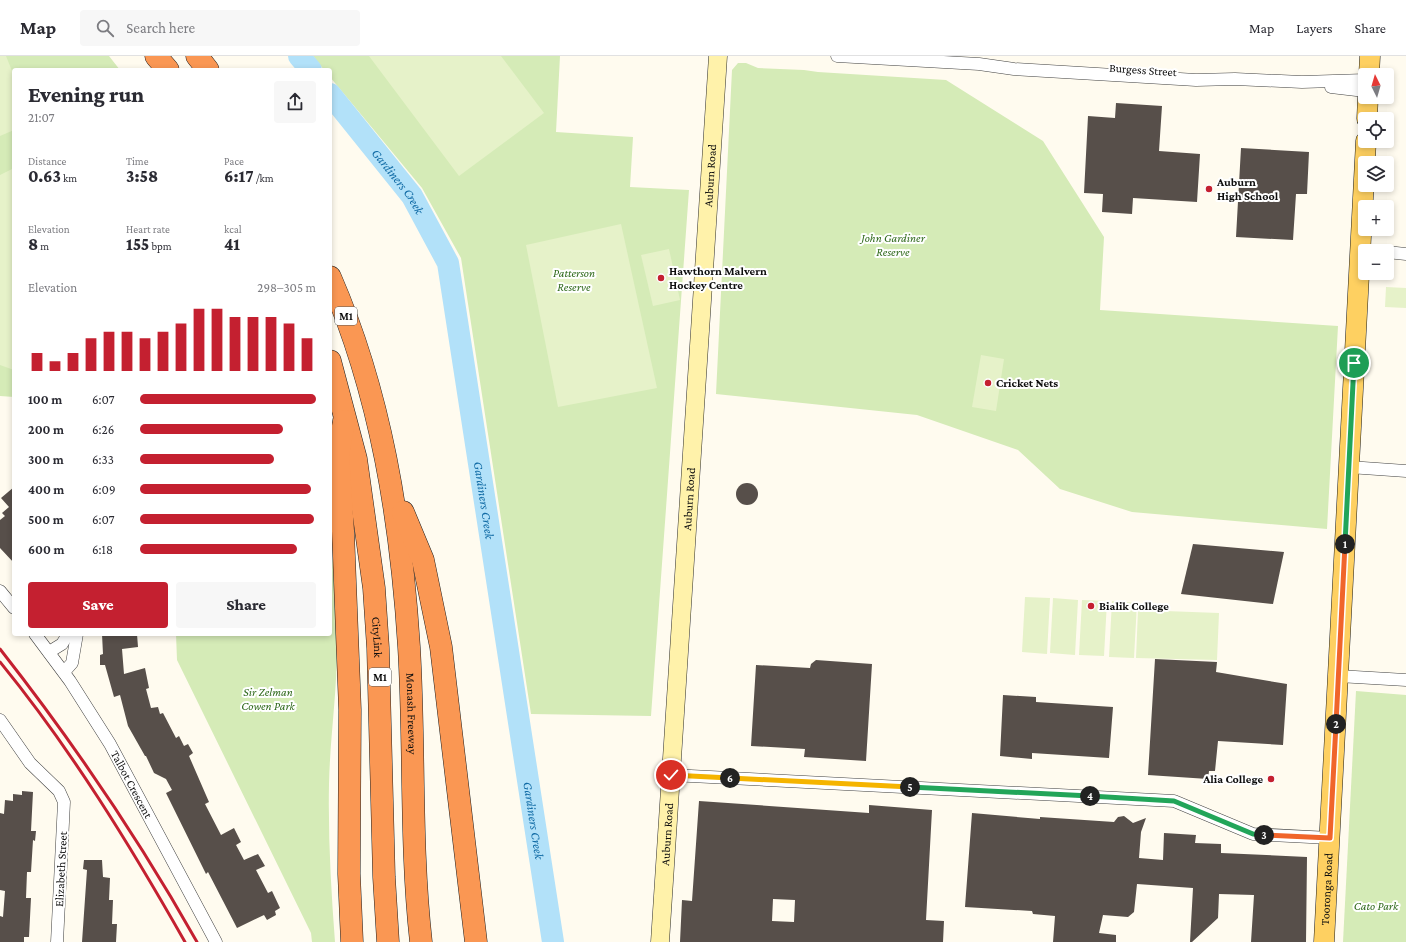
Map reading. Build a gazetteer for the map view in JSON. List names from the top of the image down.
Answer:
{
  "streets": {
    "highway": ["M1", "CityLink", "Monash Freeway"],
    "main road": ["Auburn Road", "Tooronga Road"],
    "street": ["Burgess Street", "Talbot Crescent", "Elizabeth Street"]
  },
  "crossings": [
    ["M1", "Monash Freeway"]
  ],
  "water": ["Gardiners Creek"],
  "parks": [
    "John Gardiner Reserve",
    "Patterson Reserve",
    "Sir Zelman Cowen Park",
    "Cato Park"
  ],
  "places": [
    "Auburn High School",
    "Hawthorn Malvern Hockey Centre",
    "Cricket Nets",
    "Bialik College",
    "Alia College"
  ],
  "north": "top",
  "page": {
    "header": "Map",
    "search": "Search here",
    "nav": ["Map", "Layers", "Share"],
    "map_buttons": ["+", "−"],
    "heading": ["Evening run", "21:07"],
    "stats": [
      ["Distance", "0.63 km"],
      ["Time", "3:58"],
      ["Pace", "6:17 /km"],
      ["Elevation", "8 m"],
      ["Heart rate", "155 bpm"],
      ["kcal", "41"]
    ],
    "chart": ["Elevation", "298–305 m"],
    "list": [
      {
        "name": "100 m",
        "note": "6:07"
      },
      {
        "name": "200 m",
        "note": "6:26"
      },
      {
        "name": "300 m",
        "note": "6:33"
      },
      {
        "name": "400 m",
        "note": "6:09"
      },
      {
        "name": "500 m",
        "note": "6:07"
      },
      {
        "name": "600 m",
        "note": "6:18"
      }
    ],
    "pins": [
      "1",
      "2",
      "6",
      "5",
      "4",
      "3"
    ],
    "buttons": ["Save", "Share"]
  }
}
